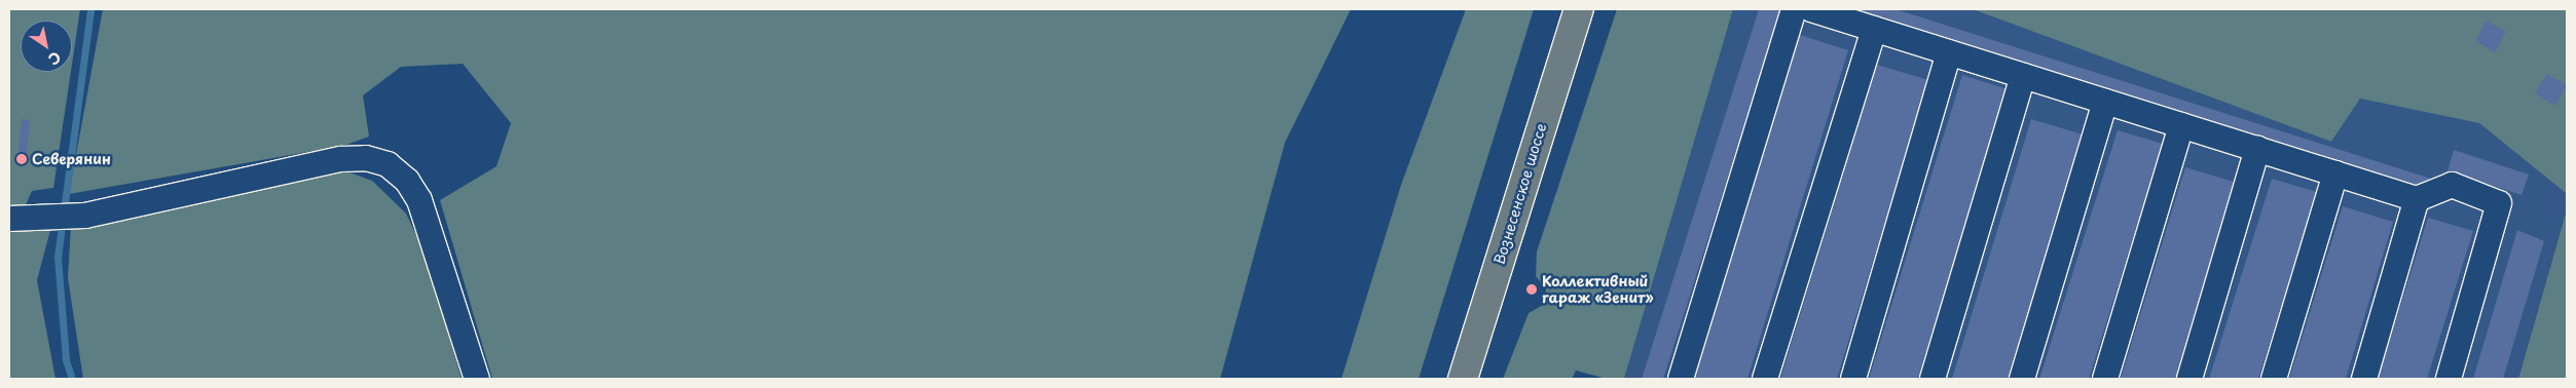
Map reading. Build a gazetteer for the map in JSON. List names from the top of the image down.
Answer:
{
  "streets": {
    "main road": ["Вознесенское шоссе"]
  },
  "places": ["Северянин", "Коллективный гараж «Зенит»"],
  "north": "bottom right"
}
